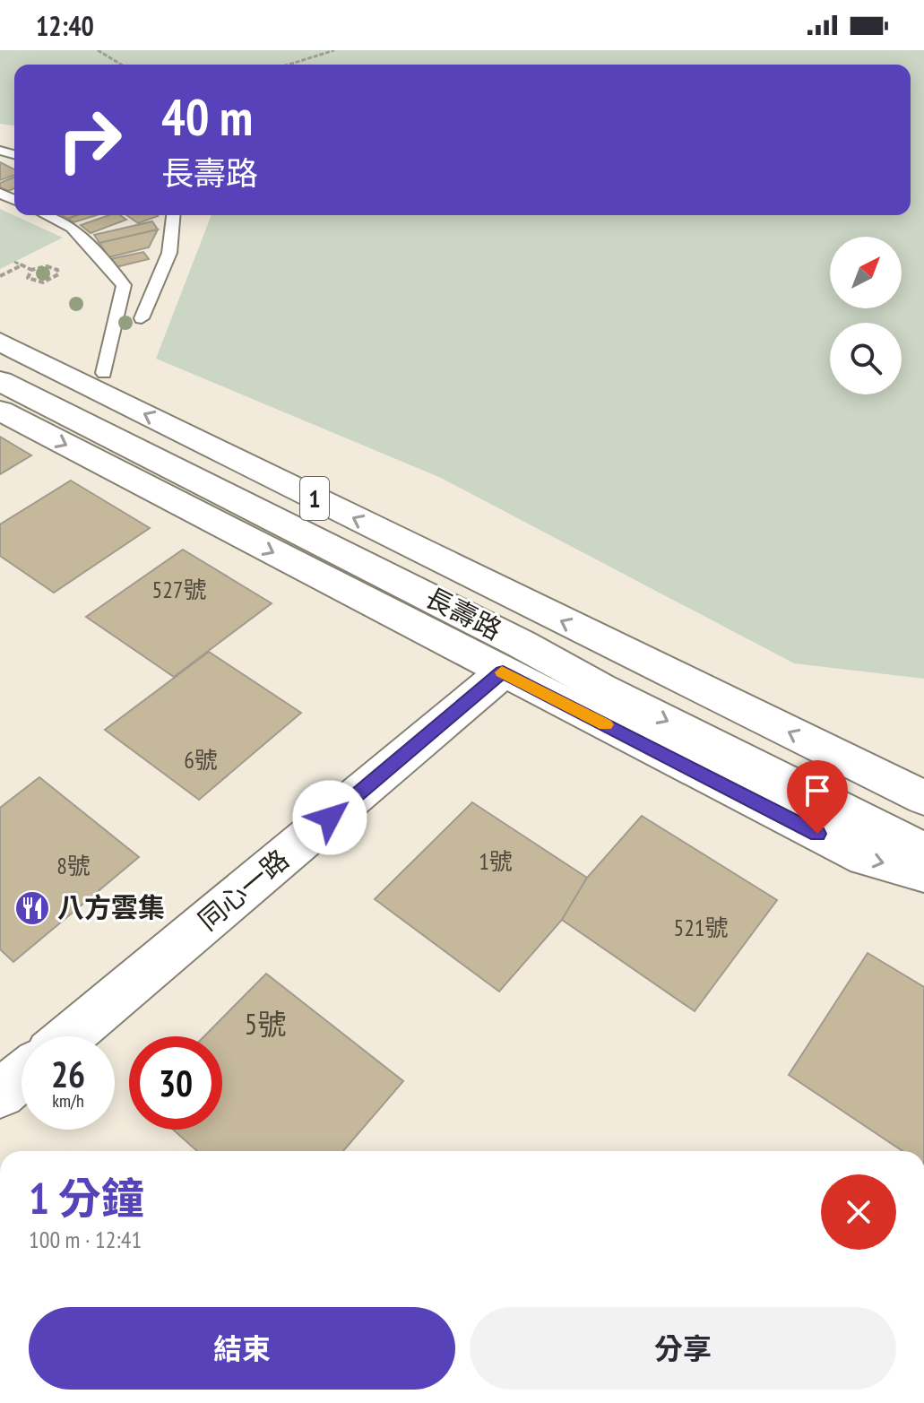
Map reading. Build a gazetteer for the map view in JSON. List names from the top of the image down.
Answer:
{
  "streets": {
    "main road": ["1", "長壽路", "同心一路"]
  },
  "crossings": [
    ["長壽路", "同心一路"]
  ],
  "places": {
    "restaurant": ["八方雲集"]
  },
  "house_numbers": [
    "527號",
    "6號",
    "1號",
    "8號",
    "521號",
    "5號"
  ],
  "north": "top right",
  "page": {
    "status": "12:40",
    "turn": ["40 m", "長壽路"],
    "speed": "26 km/h",
    "limit": "30",
    "heading": ["1 分鐘", "100 m · 12:41"],
    "buttons": ["結束", "分享"]
  }
}
